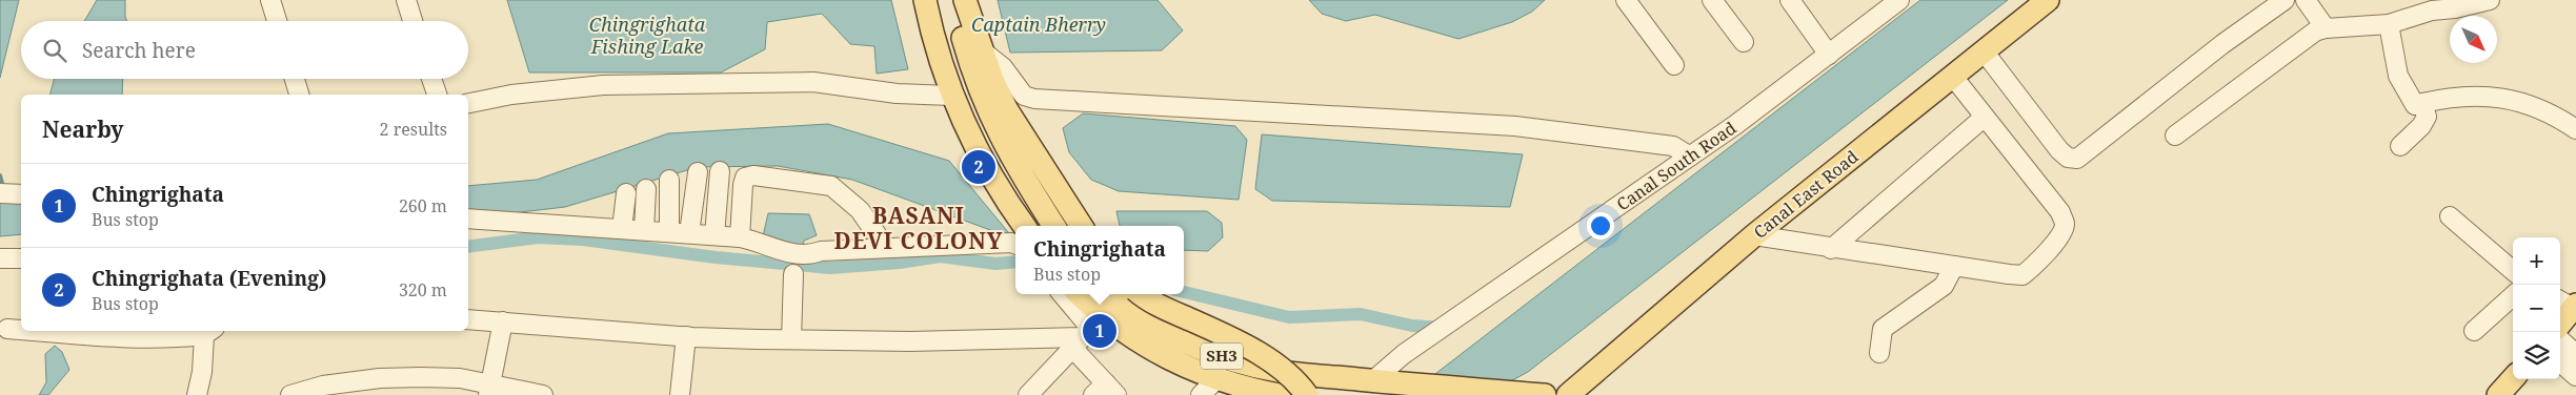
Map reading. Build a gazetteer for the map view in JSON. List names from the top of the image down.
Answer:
{
  "streets": {
    "main road": ["Canal East Road", "SH3"],
    "street": ["Canal South Road"]
  },
  "crossings": [
    ["Canal South Road", "SH3"]
  ],
  "districts": ["BASANI DEVI COLONY"],
  "water": ["Chingrighata Fishing Lake", "Captain Bherry"],
  "north": "bottom right",
  "page": {
    "search": "Search here",
    "heading": ["Nearby", "2 results"],
    "pins": ["2", "1"],
    "list": [
      {
        "mark": "1",
        "name": "Chingrighata",
        "note": "Bus stop",
        "value": "260 m"
      },
      {
        "mark": "2",
        "name": "Chingrighata (Evening)",
        "note": "Bus stop",
        "value": "320 m"
      }
    ],
    "popup": ["Chingrighata", "Bus stop"],
    "map_buttons": ["+", "−"]
  }
}
